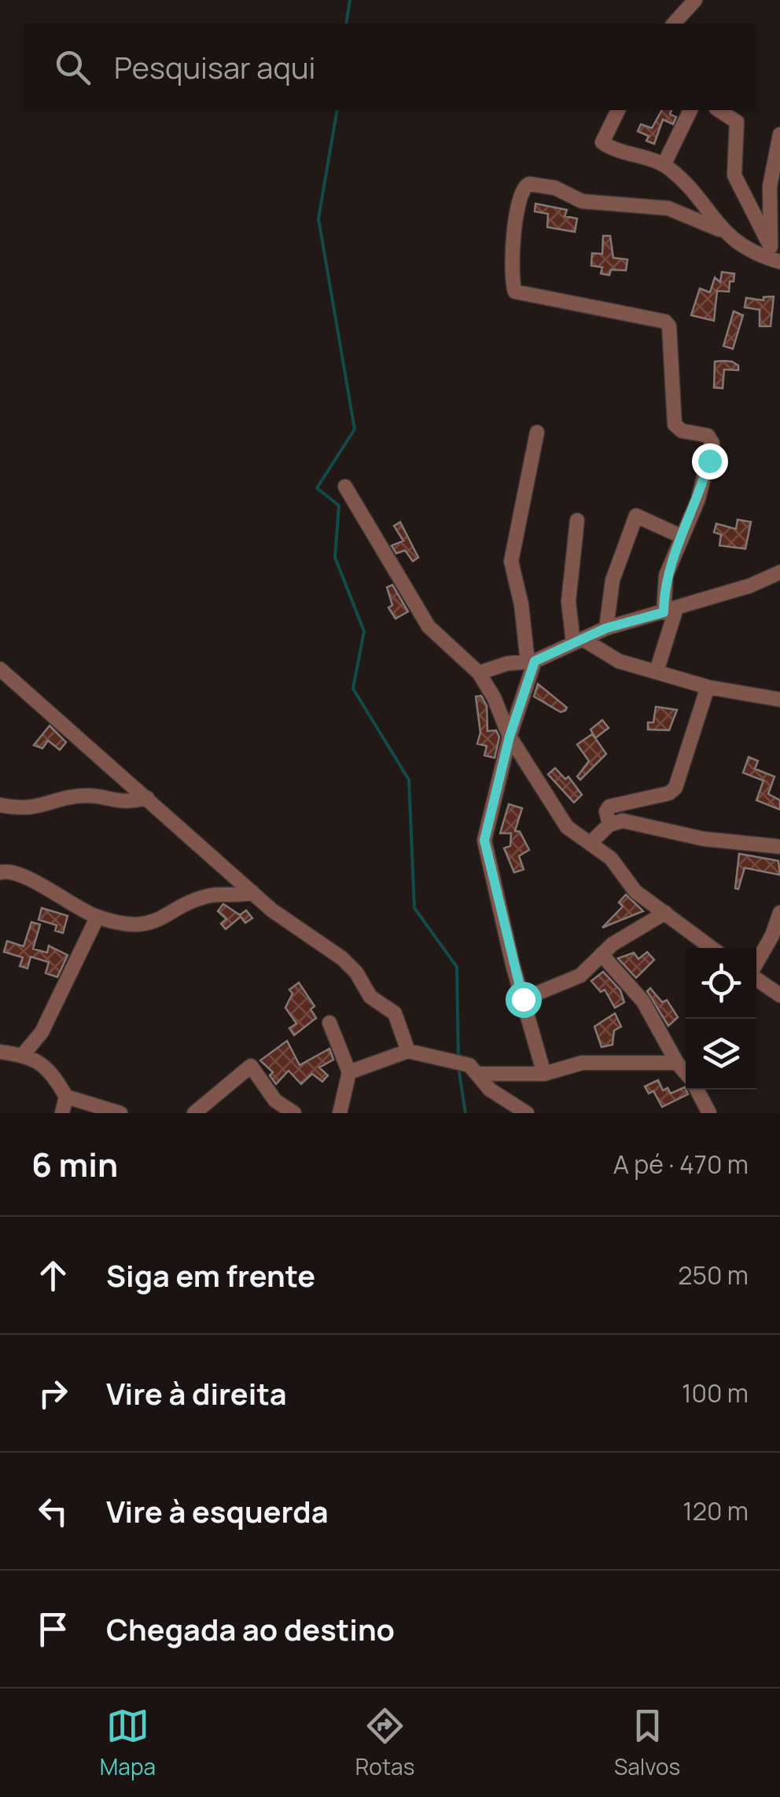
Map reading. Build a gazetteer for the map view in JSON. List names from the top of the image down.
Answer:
{
  "page": {
    "search": "Pesquisar aqui",
    "heading": ["6 min", "A pé · 470 m"],
    "list": [
      ["Siga em frente", "250 m"],
      ["Vire à direita", "100 m"],
      ["Vire à esquerda", "120 m"],
      "Chegada ao destino"
    ],
    "nav": ["Mapa", "Rotas", "Salvos"]
  }
}
